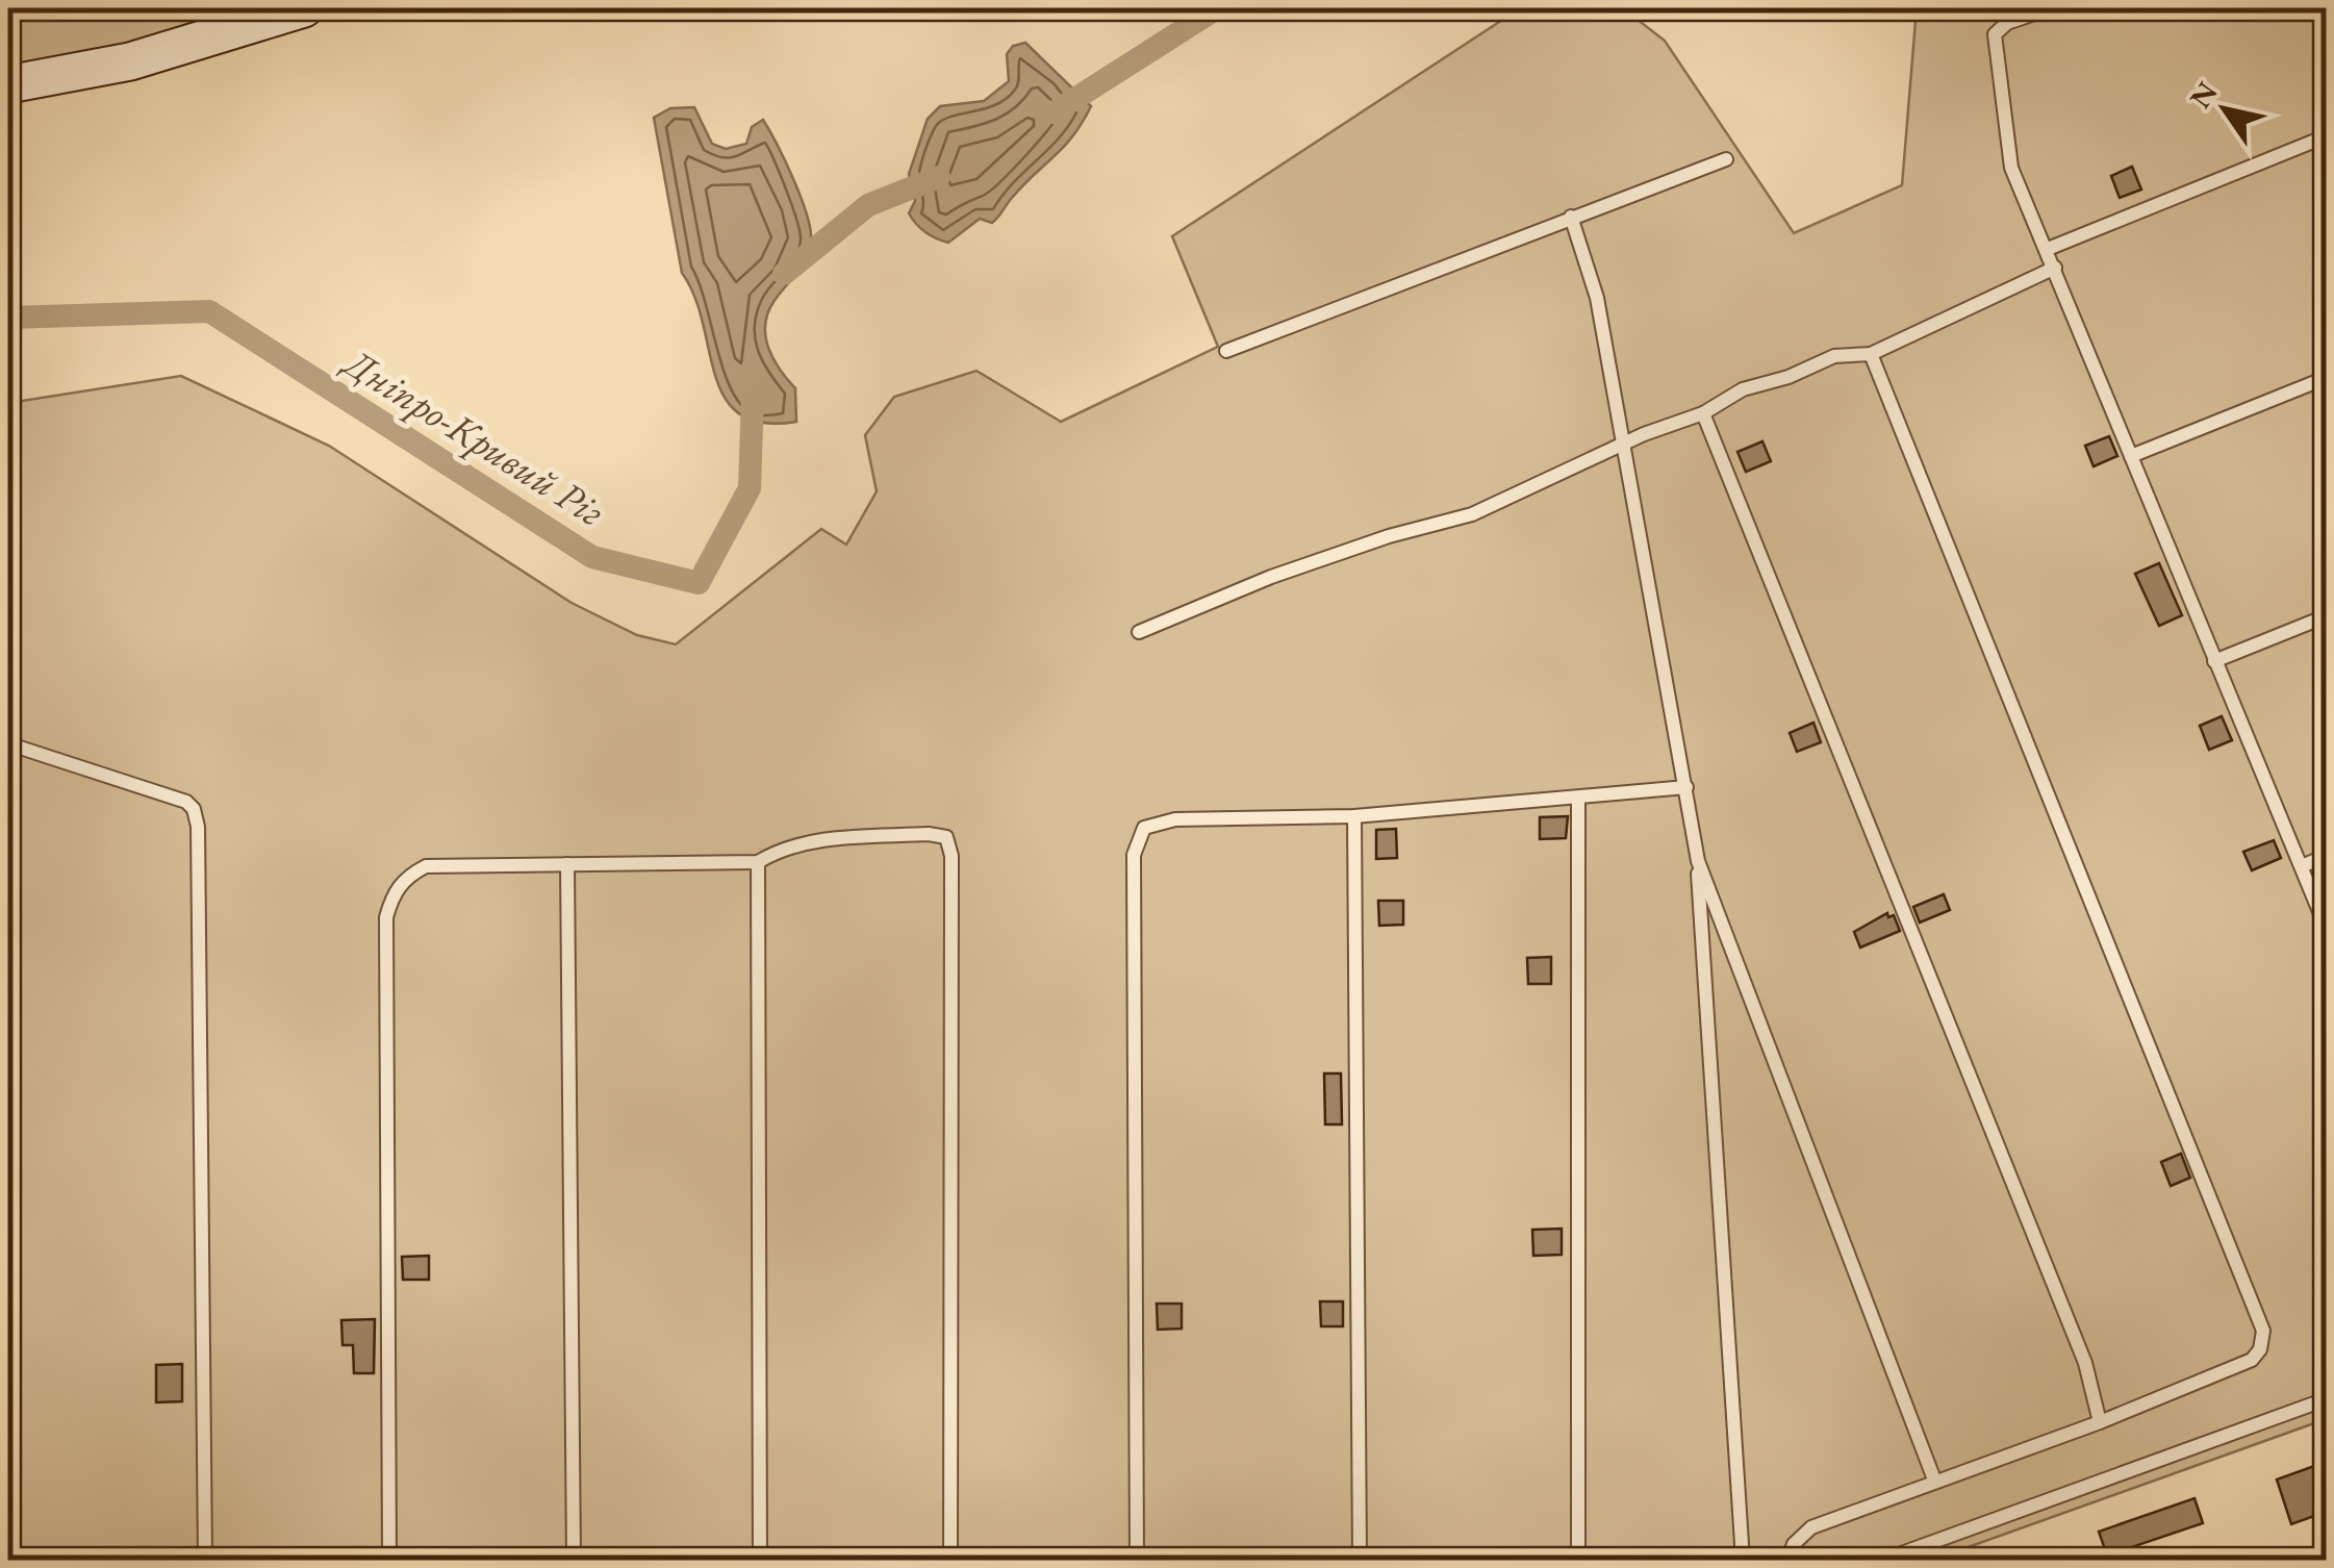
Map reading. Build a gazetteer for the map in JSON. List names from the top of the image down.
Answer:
{
  "water": ["Дніпро-Кривий Ріг"],
  "north": "top left"
}
